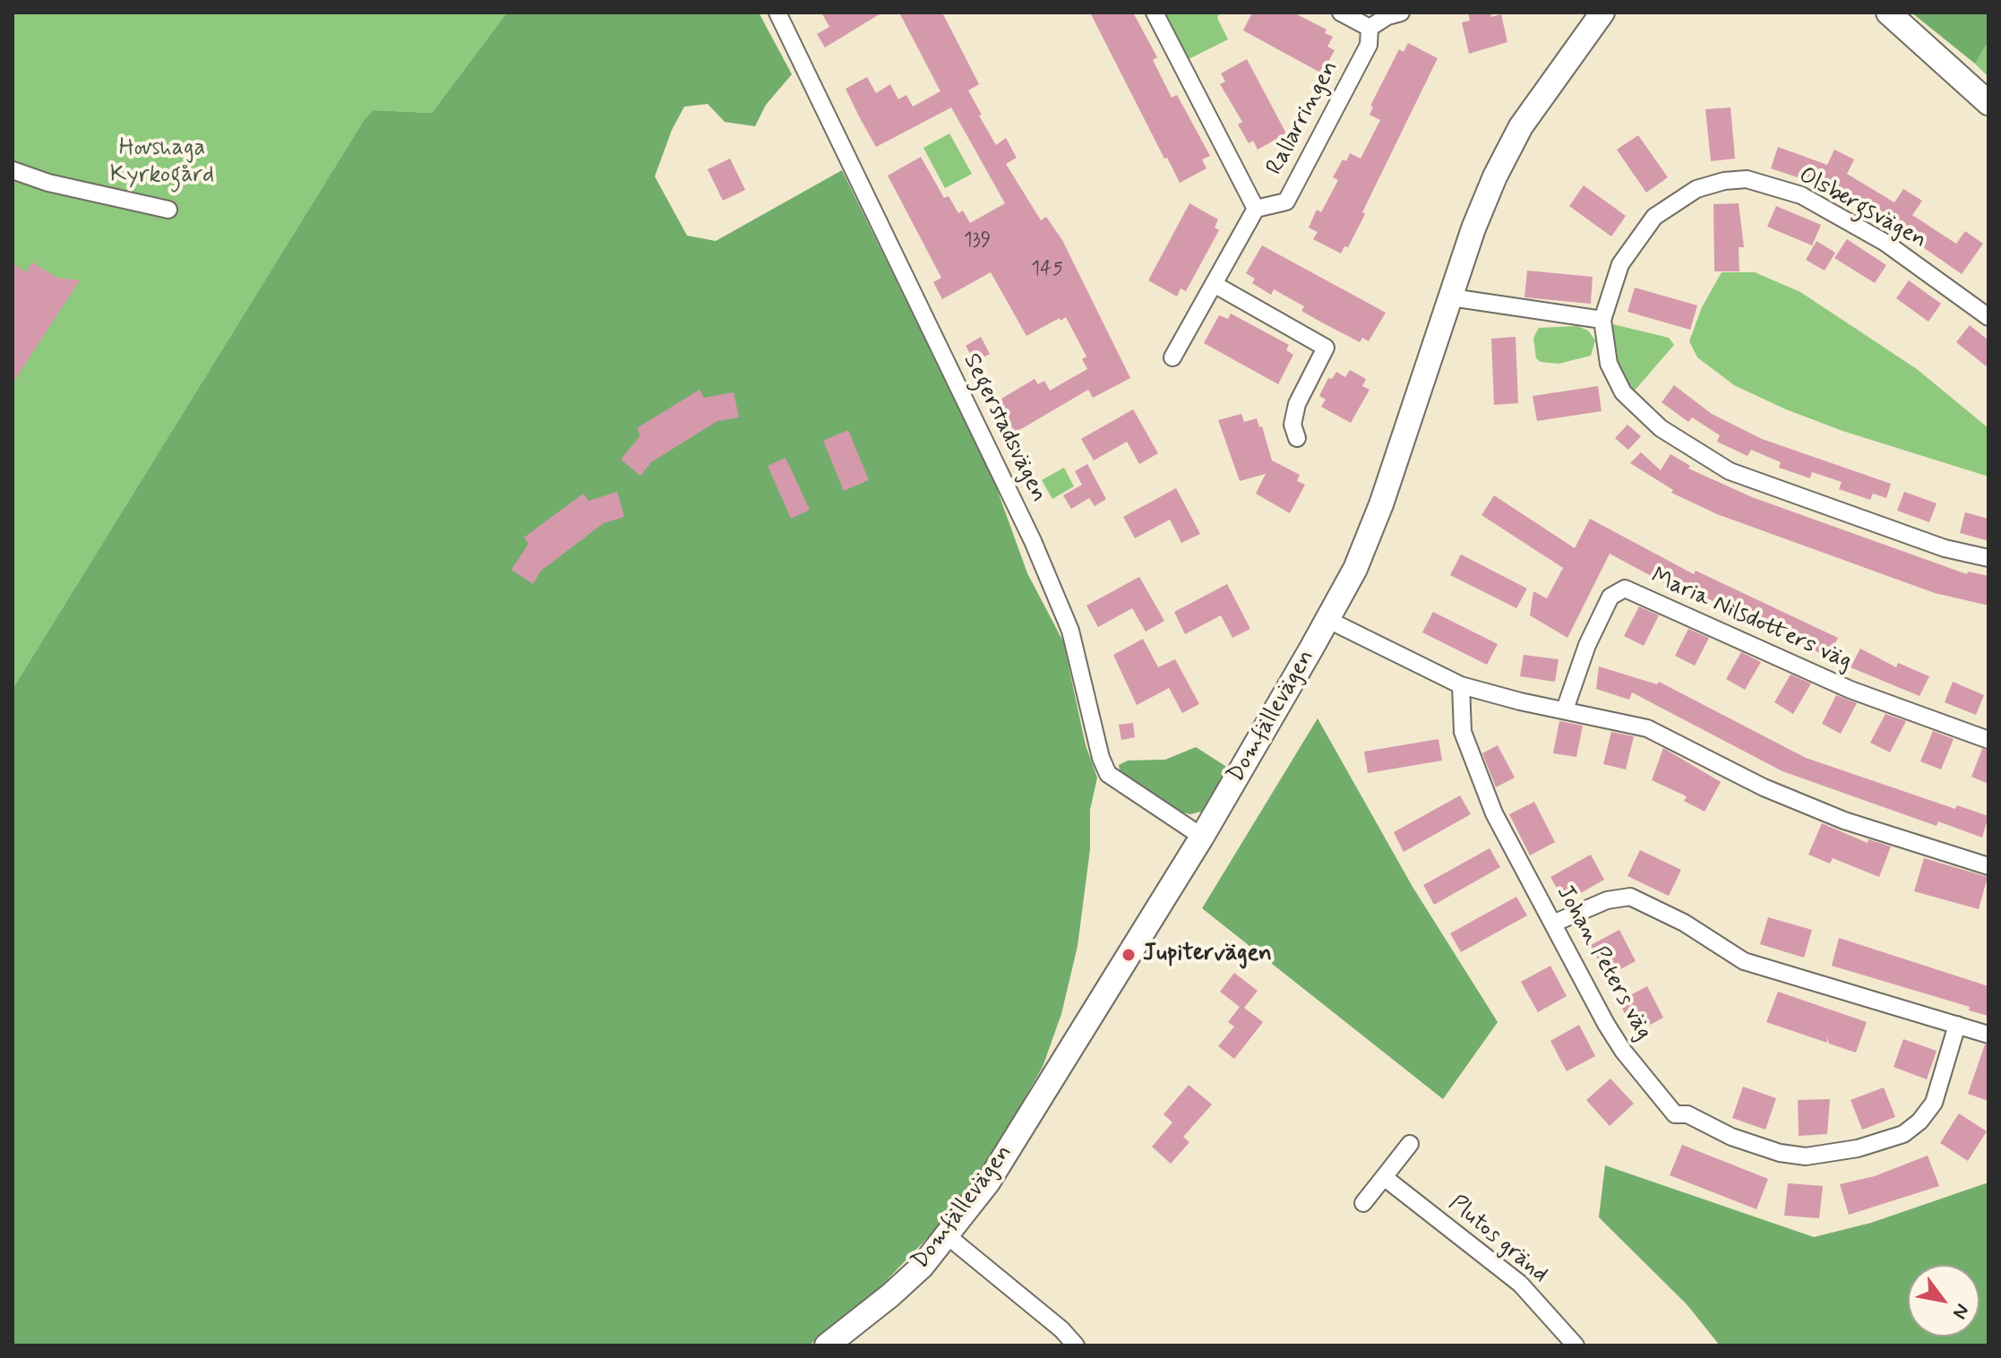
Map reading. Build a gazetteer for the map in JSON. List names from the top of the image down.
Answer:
{
  "streets": {
    "street": [
      "Rallarringen",
      "Olsbergsvägen",
      "Segerstadsvägen",
      "Maria Nilsdotters väg",
      "Domfällevägen",
      "Johan Peters väg",
      "Plutos gränd"
    ]
  },
  "crossings": [
    ["Segerstadsvägen", "Domfällevägen"]
  ],
  "parks": ["Hovshaga Kyrkogård"],
  "places": ["Jupitervägen"],
  "house_numbers": ["139", "145"],
  "north": "bottom right"
}
